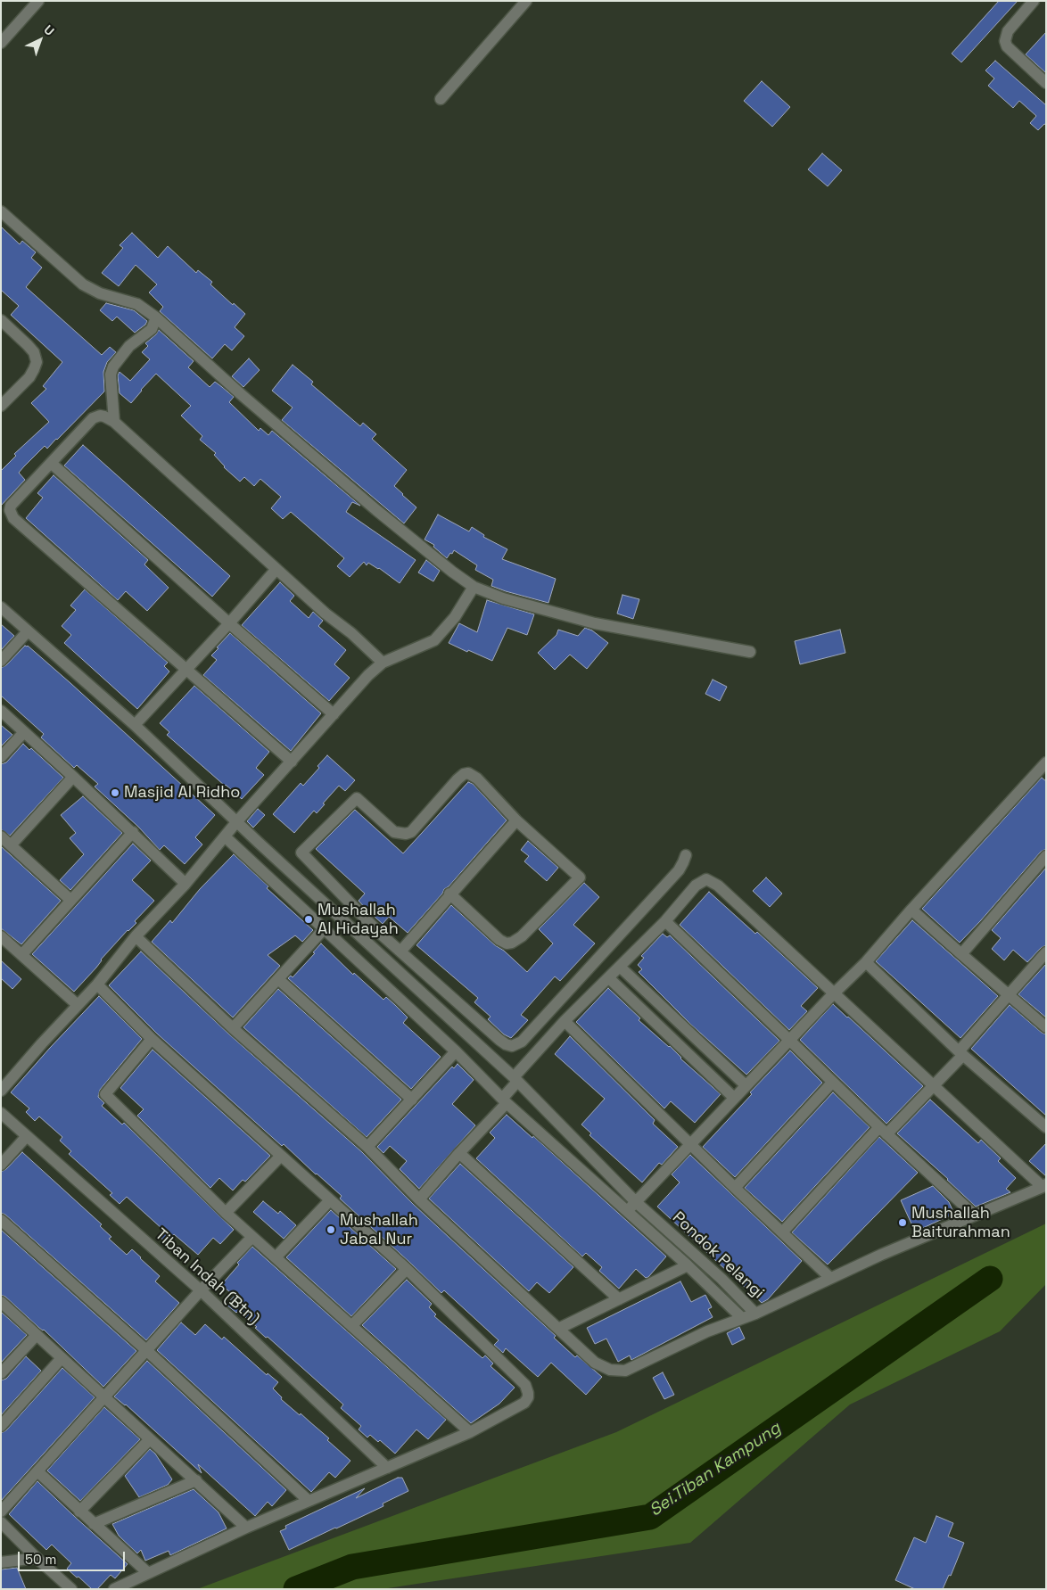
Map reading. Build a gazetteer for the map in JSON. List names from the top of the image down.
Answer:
{
  "streets": {
    "street": ["Pondok Pelangi", "Tiban Indah (Btn)"]
  },
  "water": ["Sei.Tiban Kampung"],
  "places": [
    "Masjid Al Ridho",
    "Mushallah Al Hidayah",
    "Mushallah Baiturahman",
    "Mushallah Jabal Nur"
  ],
  "scale_bar": "50 m",
  "north": "top right"
}
